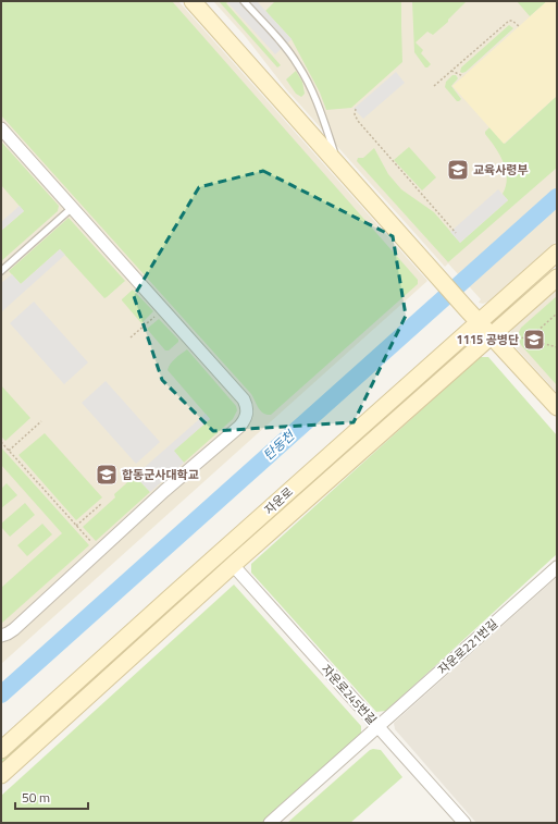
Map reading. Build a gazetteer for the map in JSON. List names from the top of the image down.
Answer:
{
  "streets": {
    "street": ["자운로", "자운로221번길", "자운로245번길"]
  },
  "crossings": [
    ["자운로", "자운로245번길"],
    ["자운로221번길", "자운로245번길"]
  ],
  "water": ["탄동천"],
  "places": {
    "school or university": ["교육사령부", "1115 공병단", "합동군사대학교"]
  },
  "scale_bar": "50 m"
}
